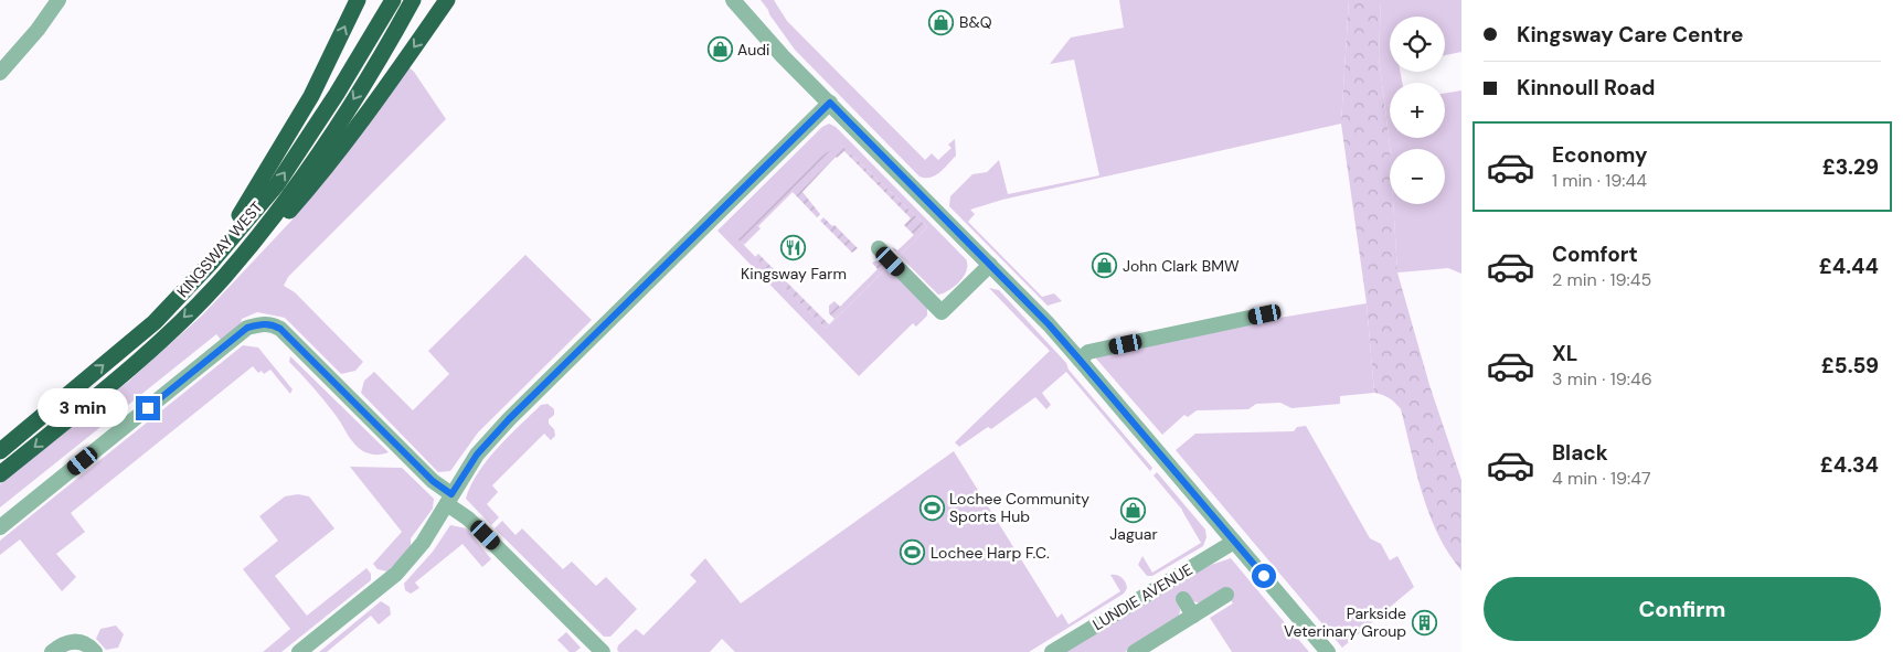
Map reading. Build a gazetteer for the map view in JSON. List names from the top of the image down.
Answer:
{
  "streets": {
    "highway": ["KINGSWAY WEST"],
    "street": ["LUNDIE AVENUE"]
  },
  "places": {
    "shop": [
      "B&Q",
      "Audi",
      "John Clark BMW",
      "Jaguar"
    ],
    "restaurant": ["Kingsway Farm"],
    "sports": ["Lochee Community Sports Hub", "Lochee Harp F.C."],
    "building": ["Parkside Veterinary Group"]
  },
  "page": {
    "banner": ["Kingsway Care Centre", "Kinnoull Road"],
    "map_buttons": ["+", "−"],
    "list": [
      {
        "name": "Economy",
        "note": "1 min · 19:44",
        "value": "£3.29"
      },
      {
        "name": "Comfort",
        "note": "2 min · 19:45",
        "value": "£4.44"
      },
      {
        "name": "XL",
        "note": "3 min · 19:46",
        "value": "£5.59"
      },
      {
        "name": "Black",
        "note": "4 min · 19:47",
        "value": "£4.34"
      }
    ],
    "bubble": "3 min",
    "buttons": "Confirm"
  }
}
